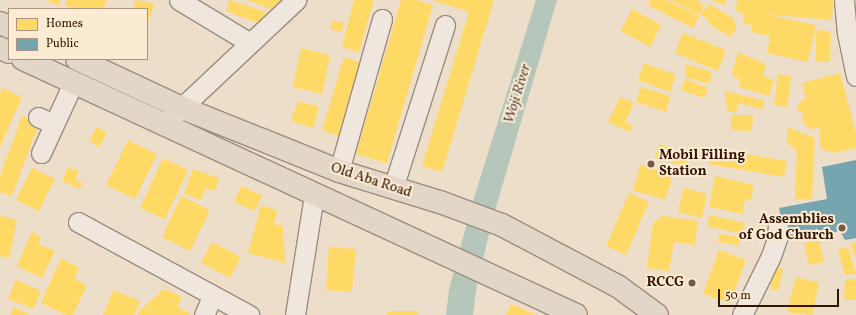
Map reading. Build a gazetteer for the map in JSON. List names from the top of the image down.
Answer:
{
  "streets": {
    "main road": ["Old Aba Road"]
  },
  "water": ["Woji River"],
  "places": ["Mobil Filling Station", "Assemblies of God Church", "RCCG"],
  "legend": ["Homes", "Public"],
  "scale_bar": "50 m"
}
